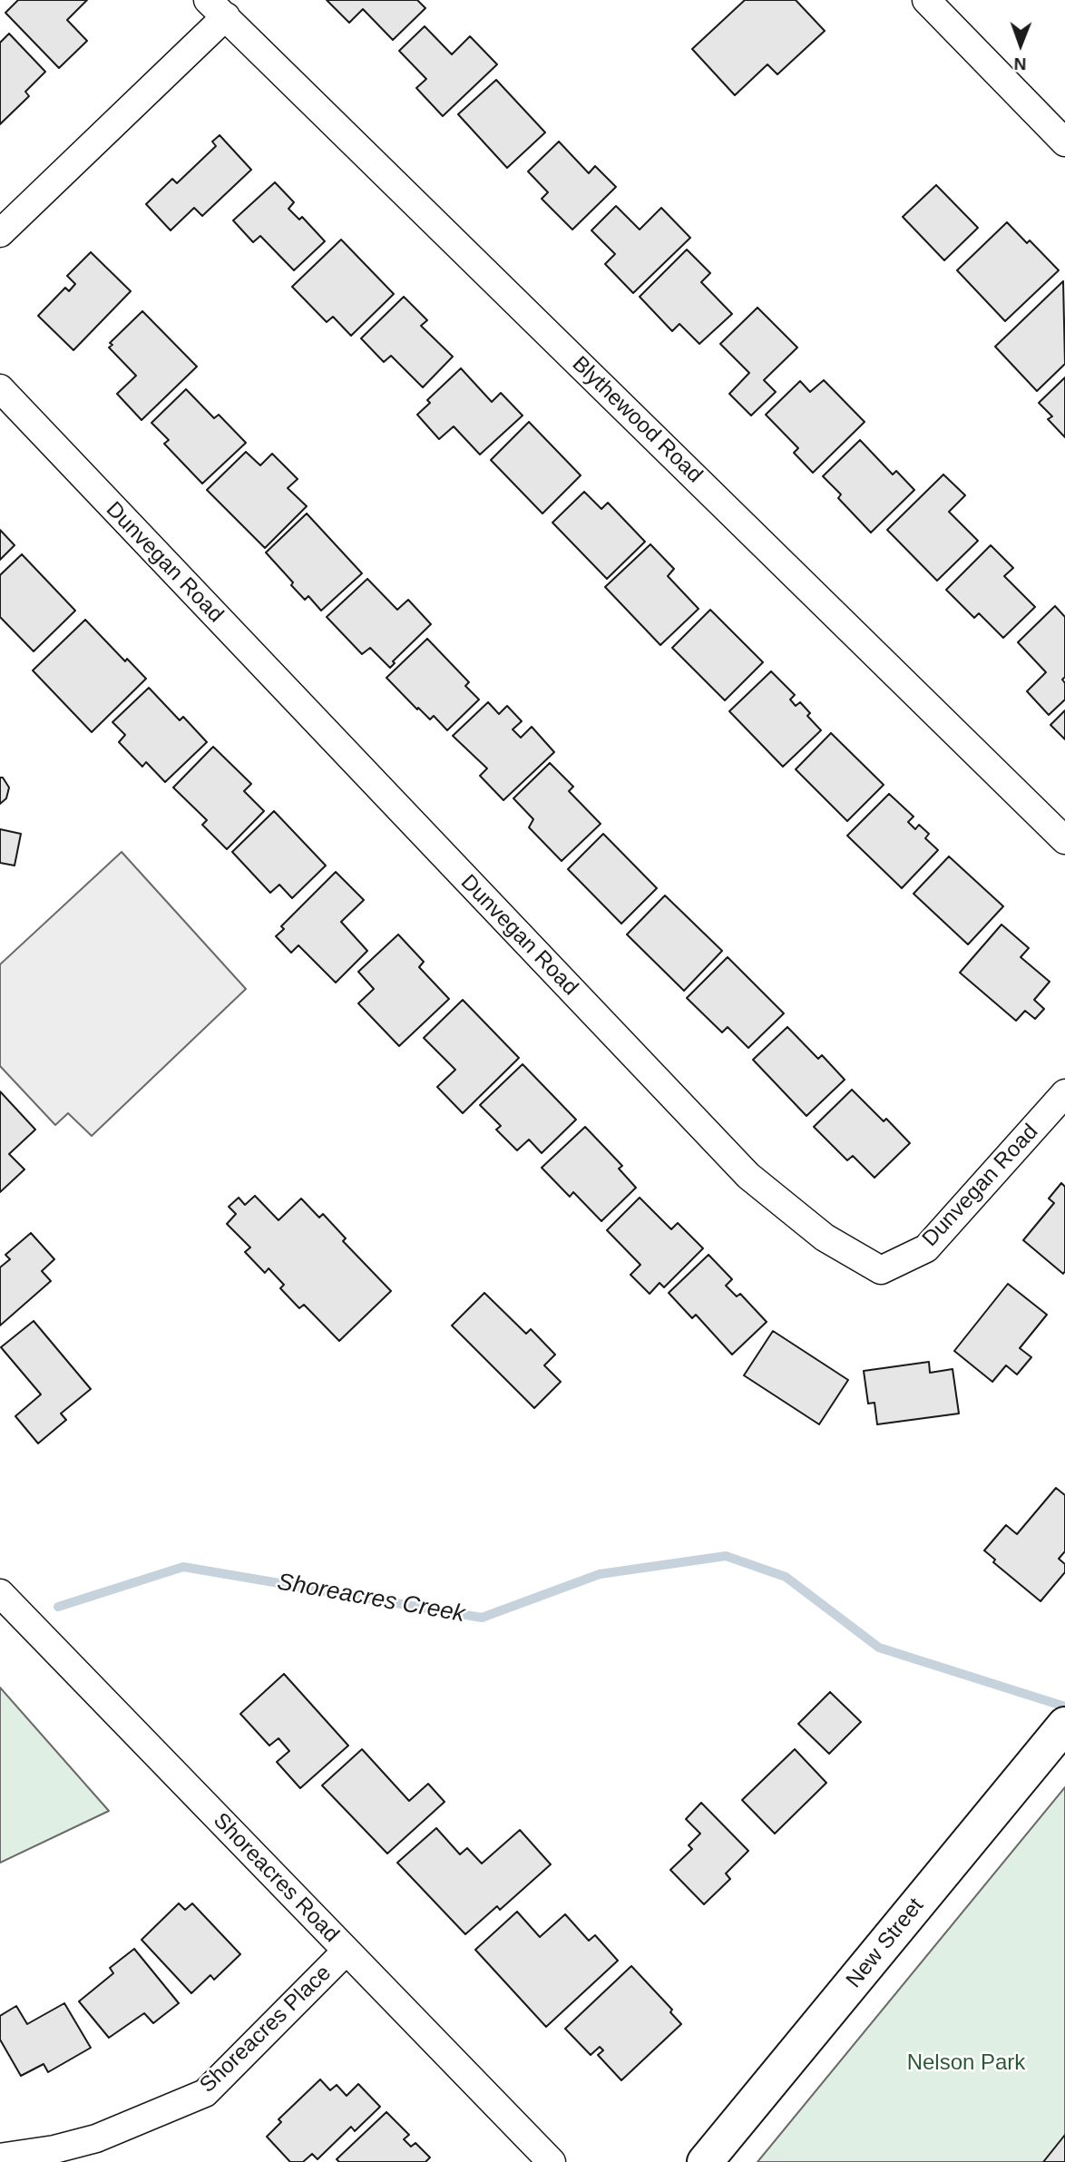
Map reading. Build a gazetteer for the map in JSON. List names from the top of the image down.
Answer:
{
  "streets": {
    "main road": ["New Street"],
    "street": [
      "Blythewood Road",
      "Dunvegan Road",
      "Shoreacres Road",
      "Shoreacres Place"
    ]
  },
  "crossings": [
    ["Shoreacres Road", "Shoreacres Place"]
  ],
  "water": ["Shoreacres Creek"],
  "parks": ["Nelson Park"],
  "north": "bottom"
}
